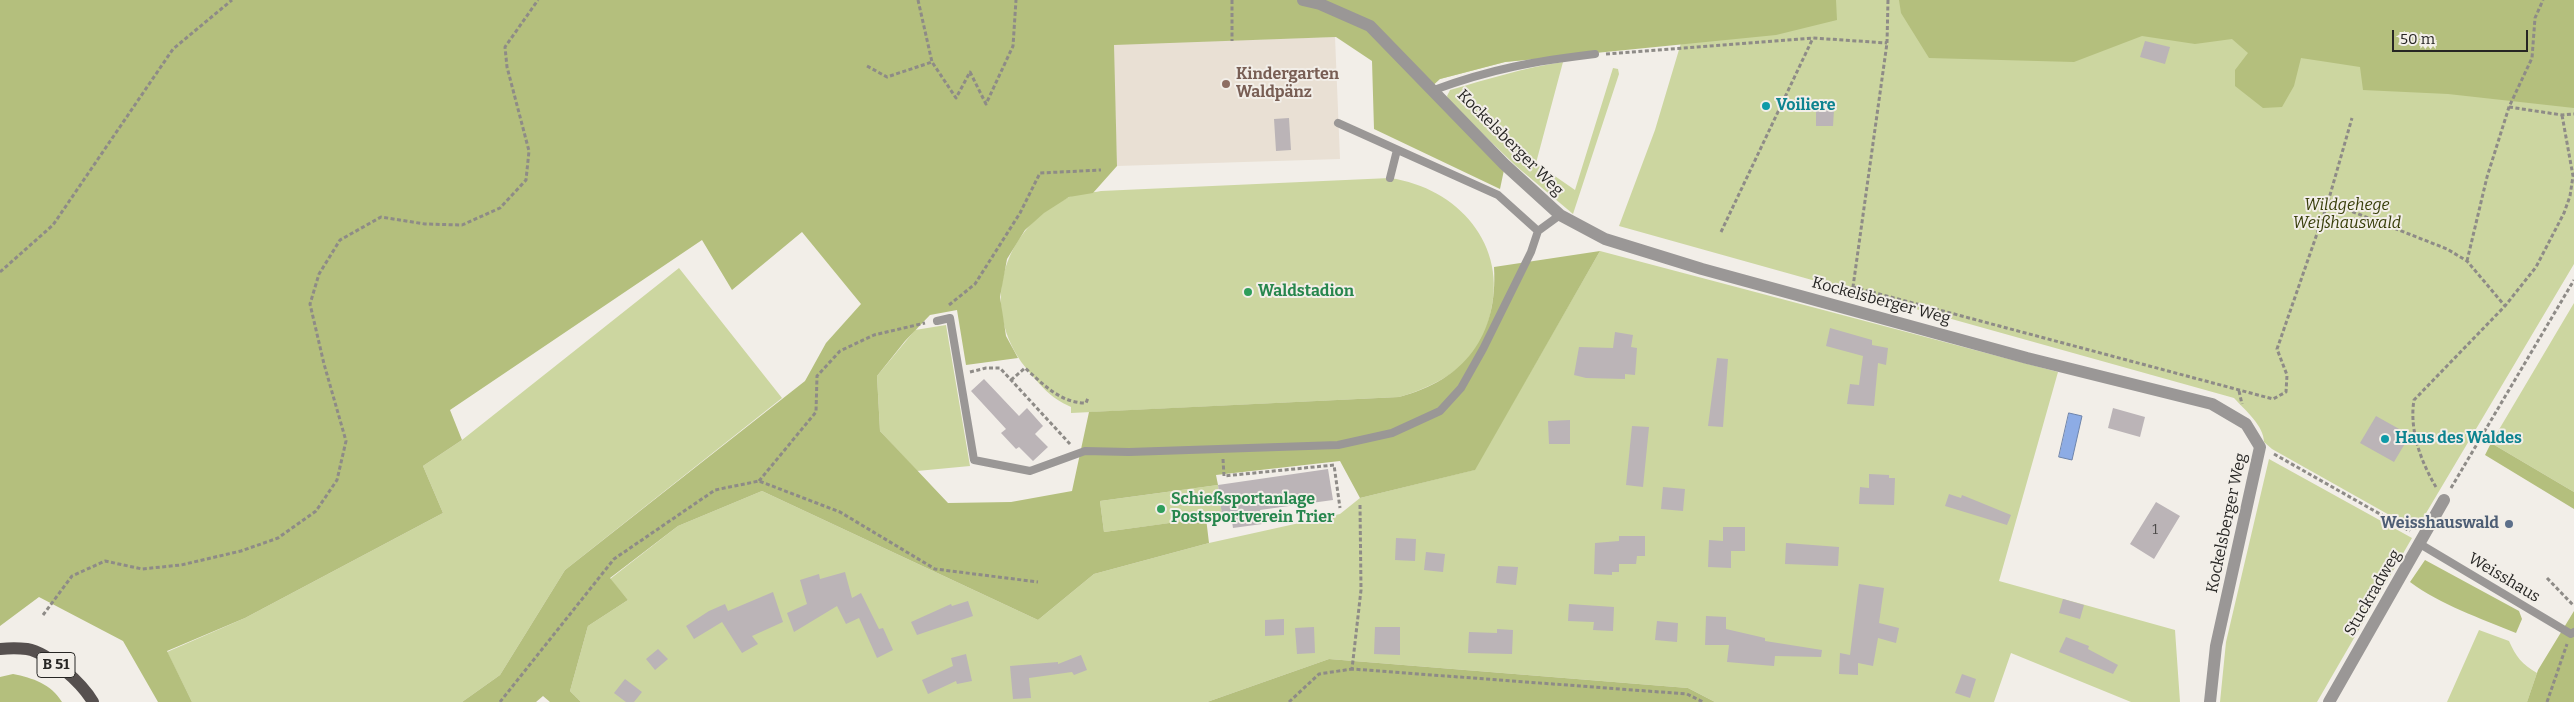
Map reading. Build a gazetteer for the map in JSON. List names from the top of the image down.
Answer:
{
  "streets": {
    "main road": ["B 51"],
    "street": ["Kockelsberger Weg", "Stuckradweg"],
    "lane": ["Weisshaus"]
  },
  "crossings": [
    ["Weisshaus", "Stuckradweg"]
  ],
  "parks": ["Wildgehege Weißhauswald"],
  "places": [
    "Kindergarten Waldpänz",
    "Voiliere",
    "Waldstadion",
    "Haus des Waldes",
    "Schießsportanlage Postsportverein Trier",
    "Weisshauswald"
  ],
  "house_numbers": ["1"],
  "scale_bar": "50 m"
}
